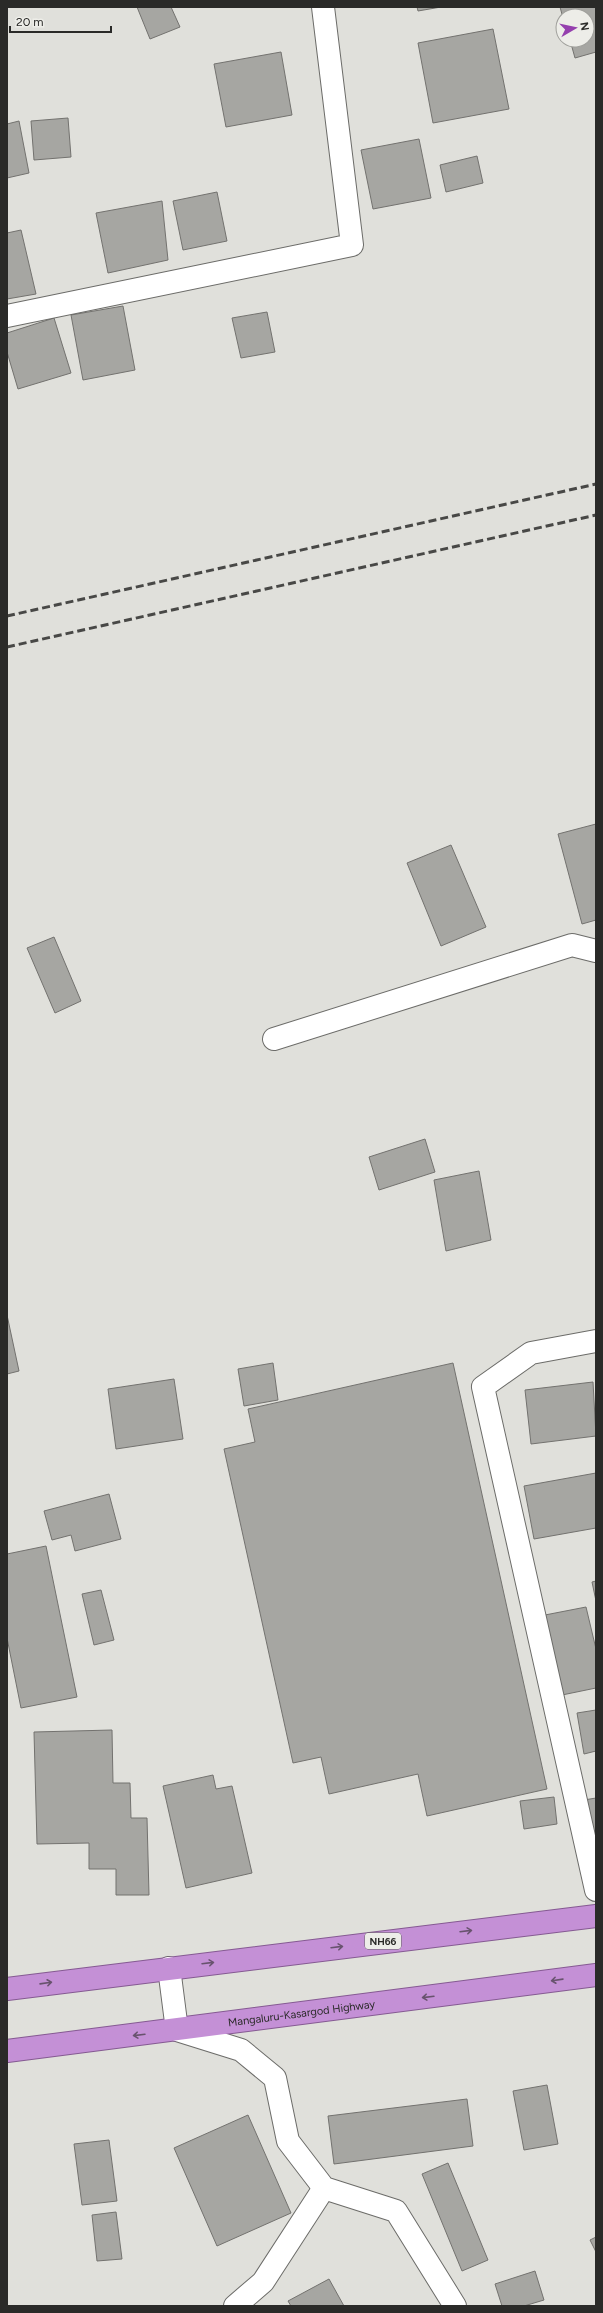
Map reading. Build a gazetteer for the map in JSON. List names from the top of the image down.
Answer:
{
  "streets": {
    "highway": ["NH66", "Mangaluru-Kasargod Highway"]
  },
  "scale_bar": "20 m",
  "north": "right"
}
